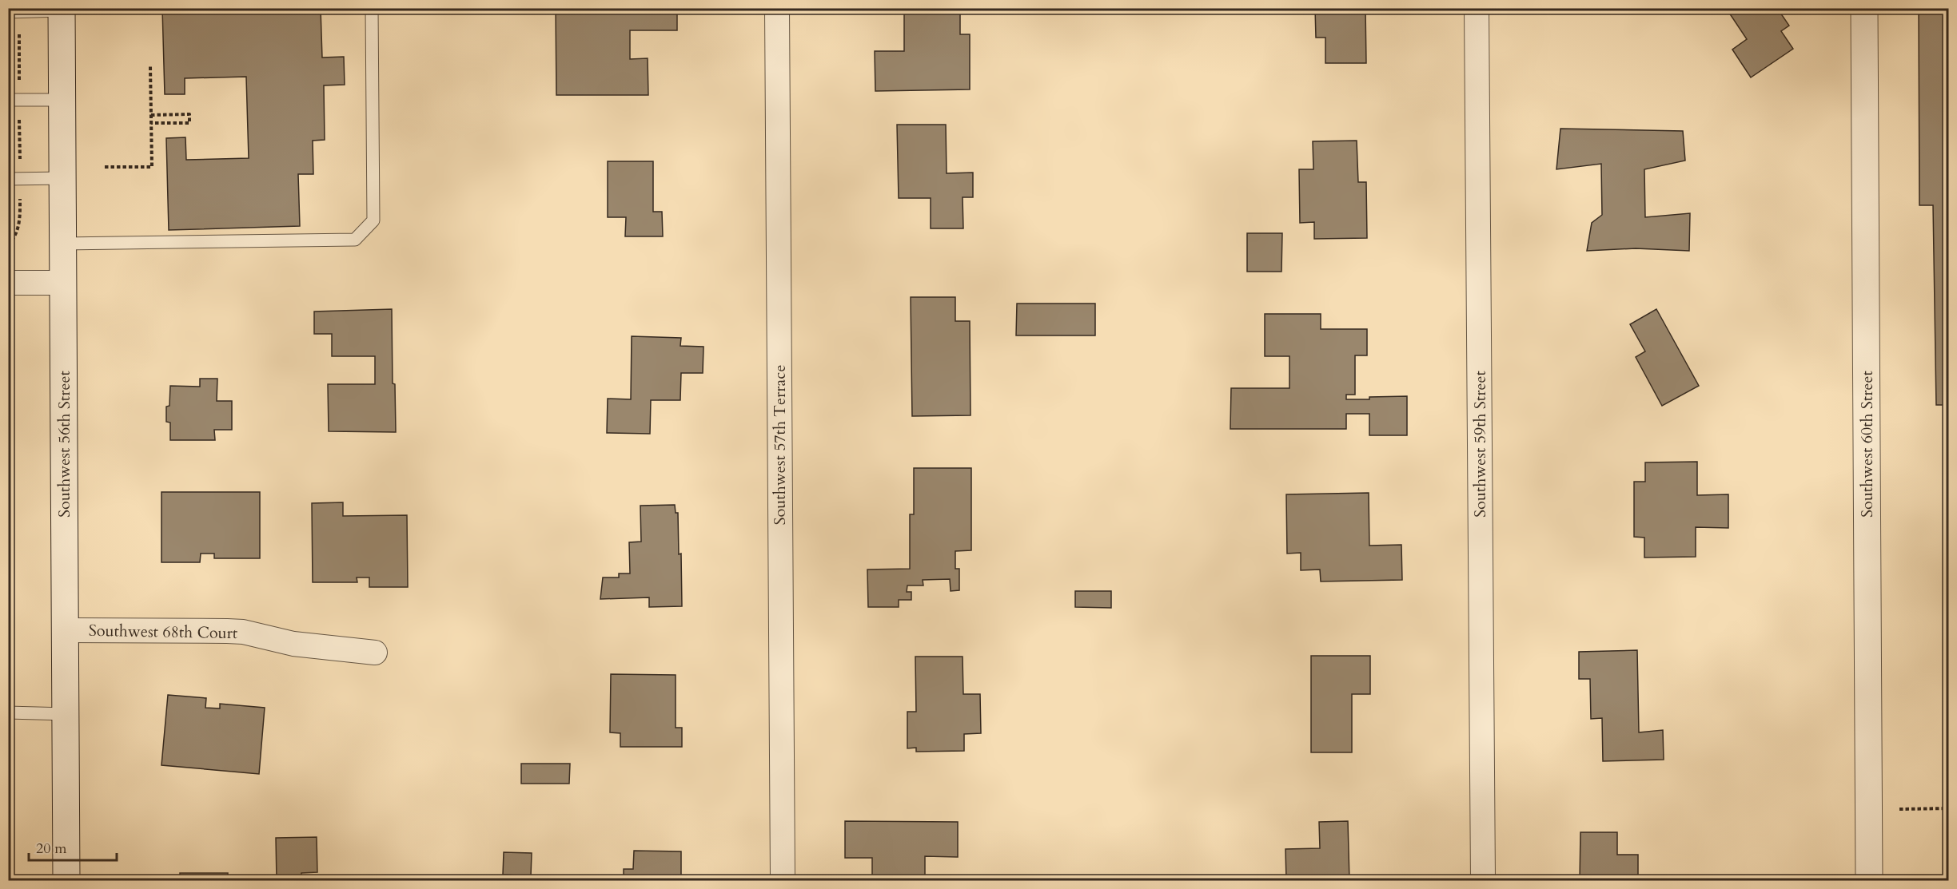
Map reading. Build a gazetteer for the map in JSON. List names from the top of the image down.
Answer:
{
  "streets": {
    "main road": ["Southwest 56th Street", "Southwest 60th Street"],
    "street": ["Southwest 59th Street", "Southwest 57th Terrace", "Southwest 68th Court"]
  },
  "crossings": [
    ["Southwest 56th Street", "Southwest 68th Court"]
  ],
  "scale_bar": "20 m"
}
